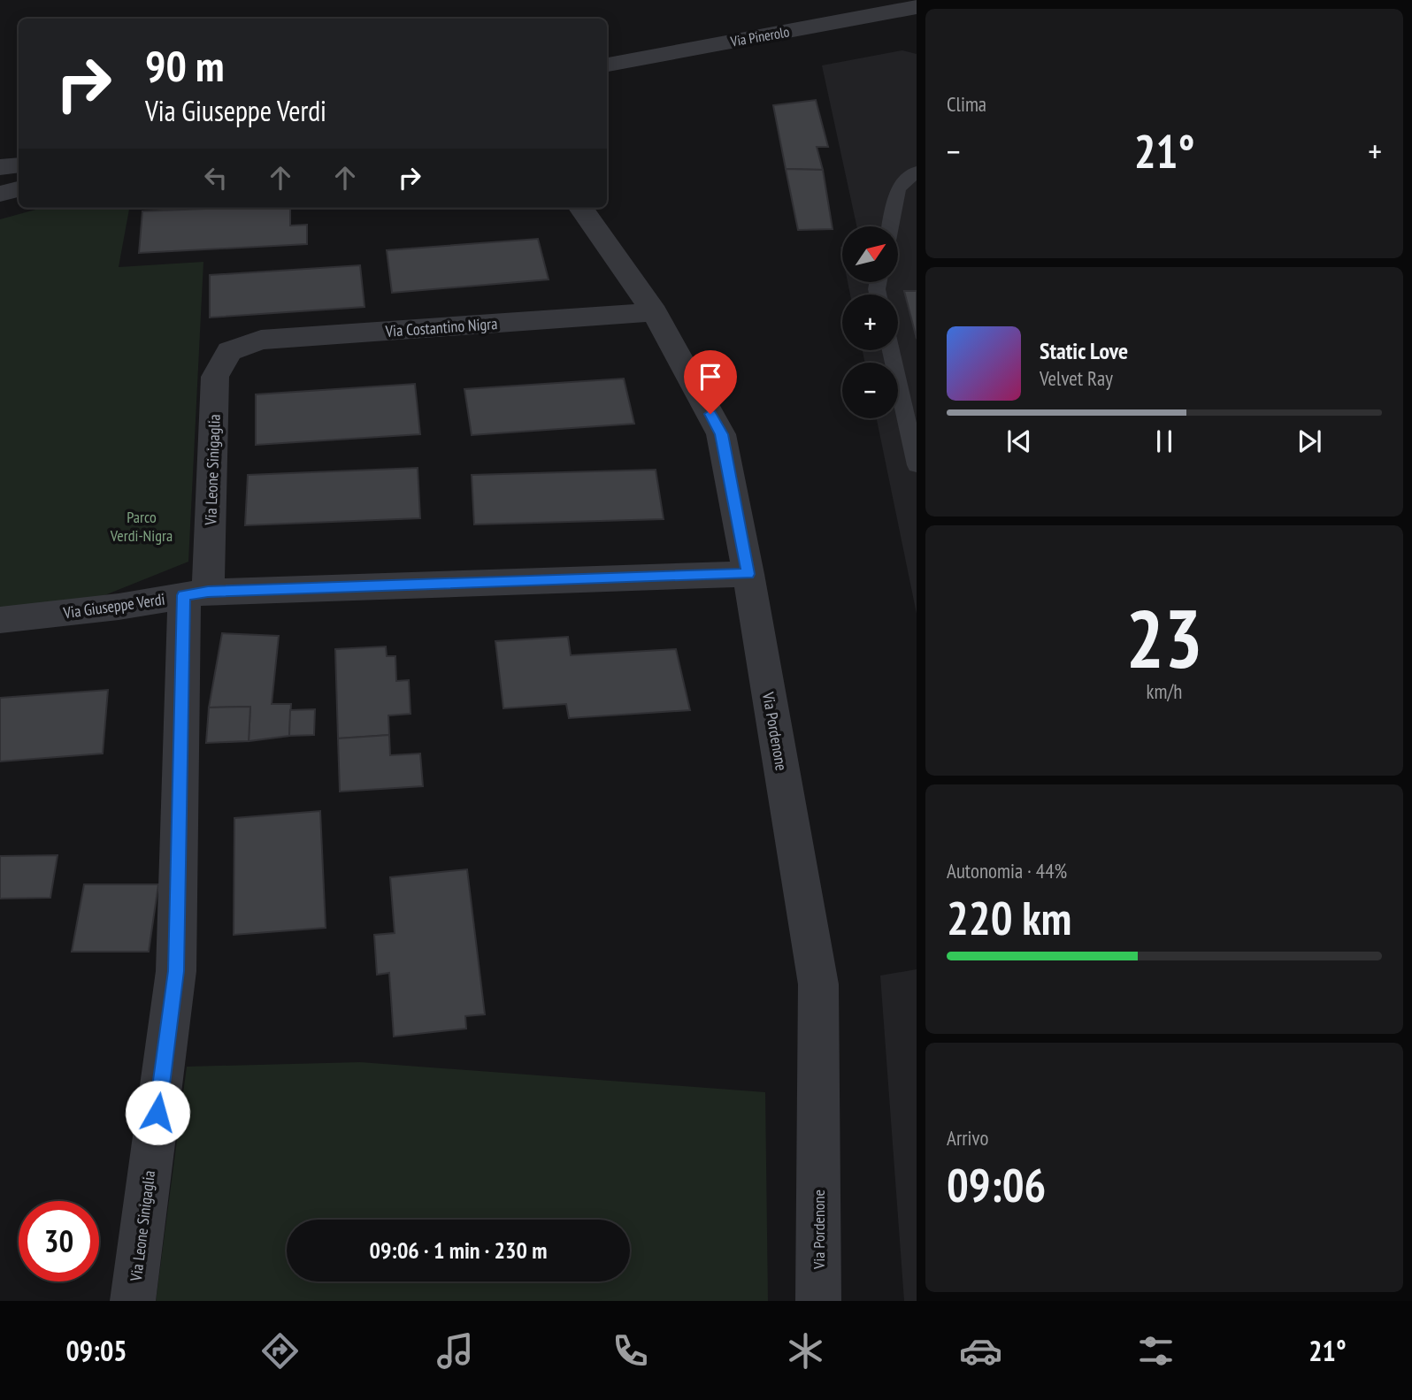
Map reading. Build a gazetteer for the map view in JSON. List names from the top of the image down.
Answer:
{
  "streets": {
    "street": [
      "Via Pinerolo",
      "Via Costantino Nigra",
      "Via Leone Sinigaglia",
      "Via Giuseppe Verdi",
      "Via Pordenone"
    ]
  },
  "crossings": [
    ["Via Costantino Nigra", "Via Leone Sinigaglia"],
    ["Via Costantino Nigra", "Via Pordenone"],
    ["Via Leone Sinigaglia", "Via Giuseppe Verdi"],
    ["Via Giuseppe Verdi", "Via Pordenone"]
  ],
  "parks": ["Parco Verdi-Nigra"],
  "north": "top right",
  "page": {
    "tile": [
      "Clima",
      ["23", "km/h"],
      ["Autonomia · 44%", "220 km"],
      ["Arrivo", "09:06"]
    ],
    "turn": ["90 m", "Via Giuseppe Verdi"],
    "heat": ["−", "21°", "+"],
    "map_buttons": ["+", "−"],
    "song": ["Static Love", "Velvet Ray"],
    "limit": "30",
    "trip": "09:06 · 1 min · 230 m",
    "tabs": ["09:05", "21°"]
  }
}
